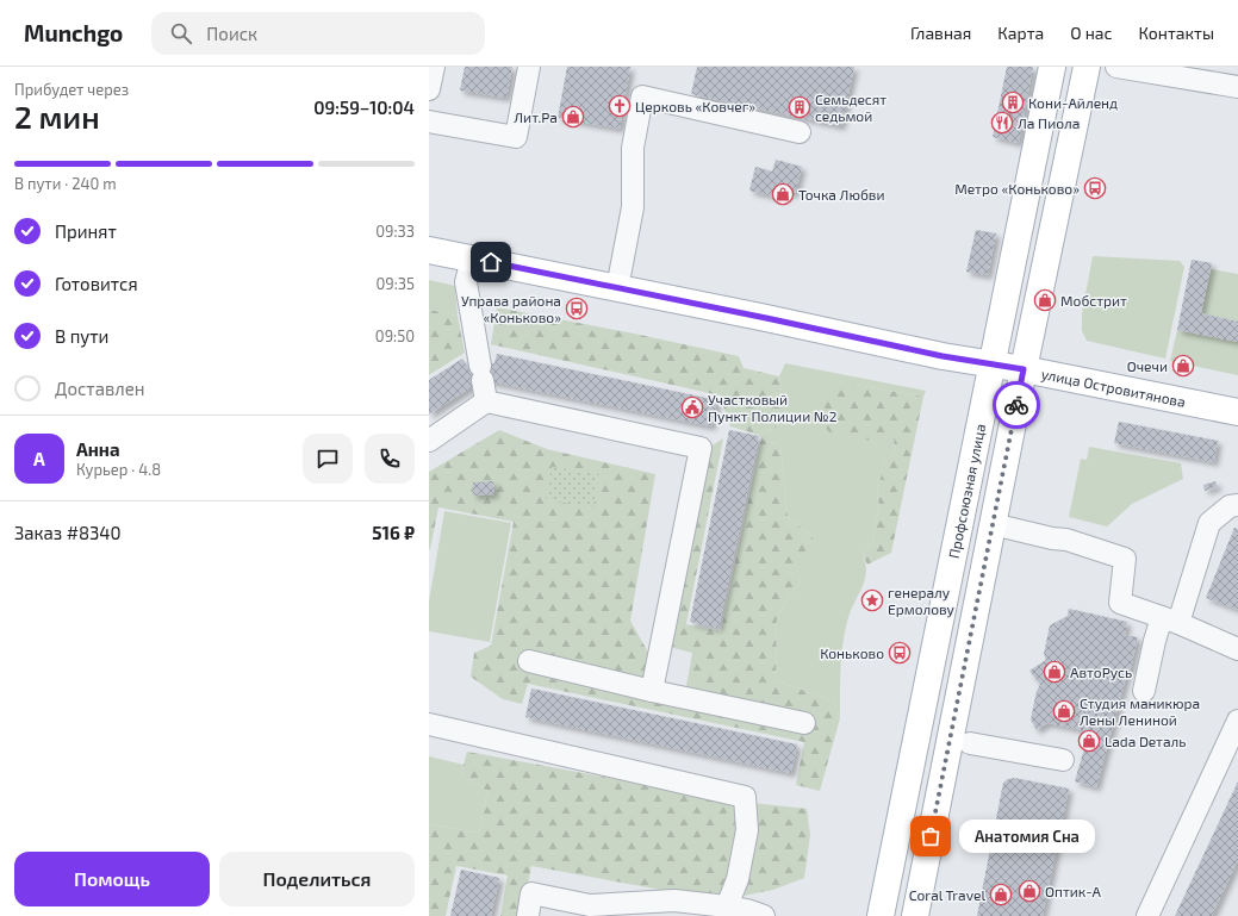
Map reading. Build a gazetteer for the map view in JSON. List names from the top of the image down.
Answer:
{
  "streets": {
    "main road": ["улица Островитянова", "Профсоюзная улица"]
  },
  "crossings": [
    ["улица Островитянова", "Профсоюзная улица"]
  ],
  "places": {
    "building": ["Кони-Айленд", "Семьдесят седьмой"],
    "church": ["Церковь «Ковчег»"],
    "shop": [
      "Лит.Ра",
      "Точка Любви",
      "Мобстрит",
      "Очечи",
      "АвтоРусь",
      "Студия маникюра Лены Лениной",
      "Lada Dеталь",
      "Оптик-А",
      "Coral Travel"
    ],
    "restaurant": ["Ла Пиола"],
    "bus stop": ["Метро «Коньково»", "Управа района «Коньково»", "Коньково"],
    "public building": ["Участковый Пункт Полиции №2"],
    "place": ["генералу Ермолову"],
    "other": ["Анатомия Сна"]
  },
  "page": {
    "header": "Munchgo",
    "search": "Поиск",
    "nav": [
      "Главная",
      "Карта",
      "О нас",
      "Контакты"
    ],
    "heading": ["2 мин", "Прибудет через", "09:59–10:04"],
    "panel": [
      "Анна",
      "Курьер · 4.8",
      "Заказ #8340",
      "516 ₽"
    ],
    "bar": "В пути · 240 m",
    "list": [
      ["Принят", "09:33"],
      ["Готовится", "09:35"],
      ["В пути", "09:50"],
      "Доставлен"
    ],
    "round": "А",
    "bubble": "Анатомия Сна",
    "buttons": ["Помощь", "Поделиться"]
  }
}
